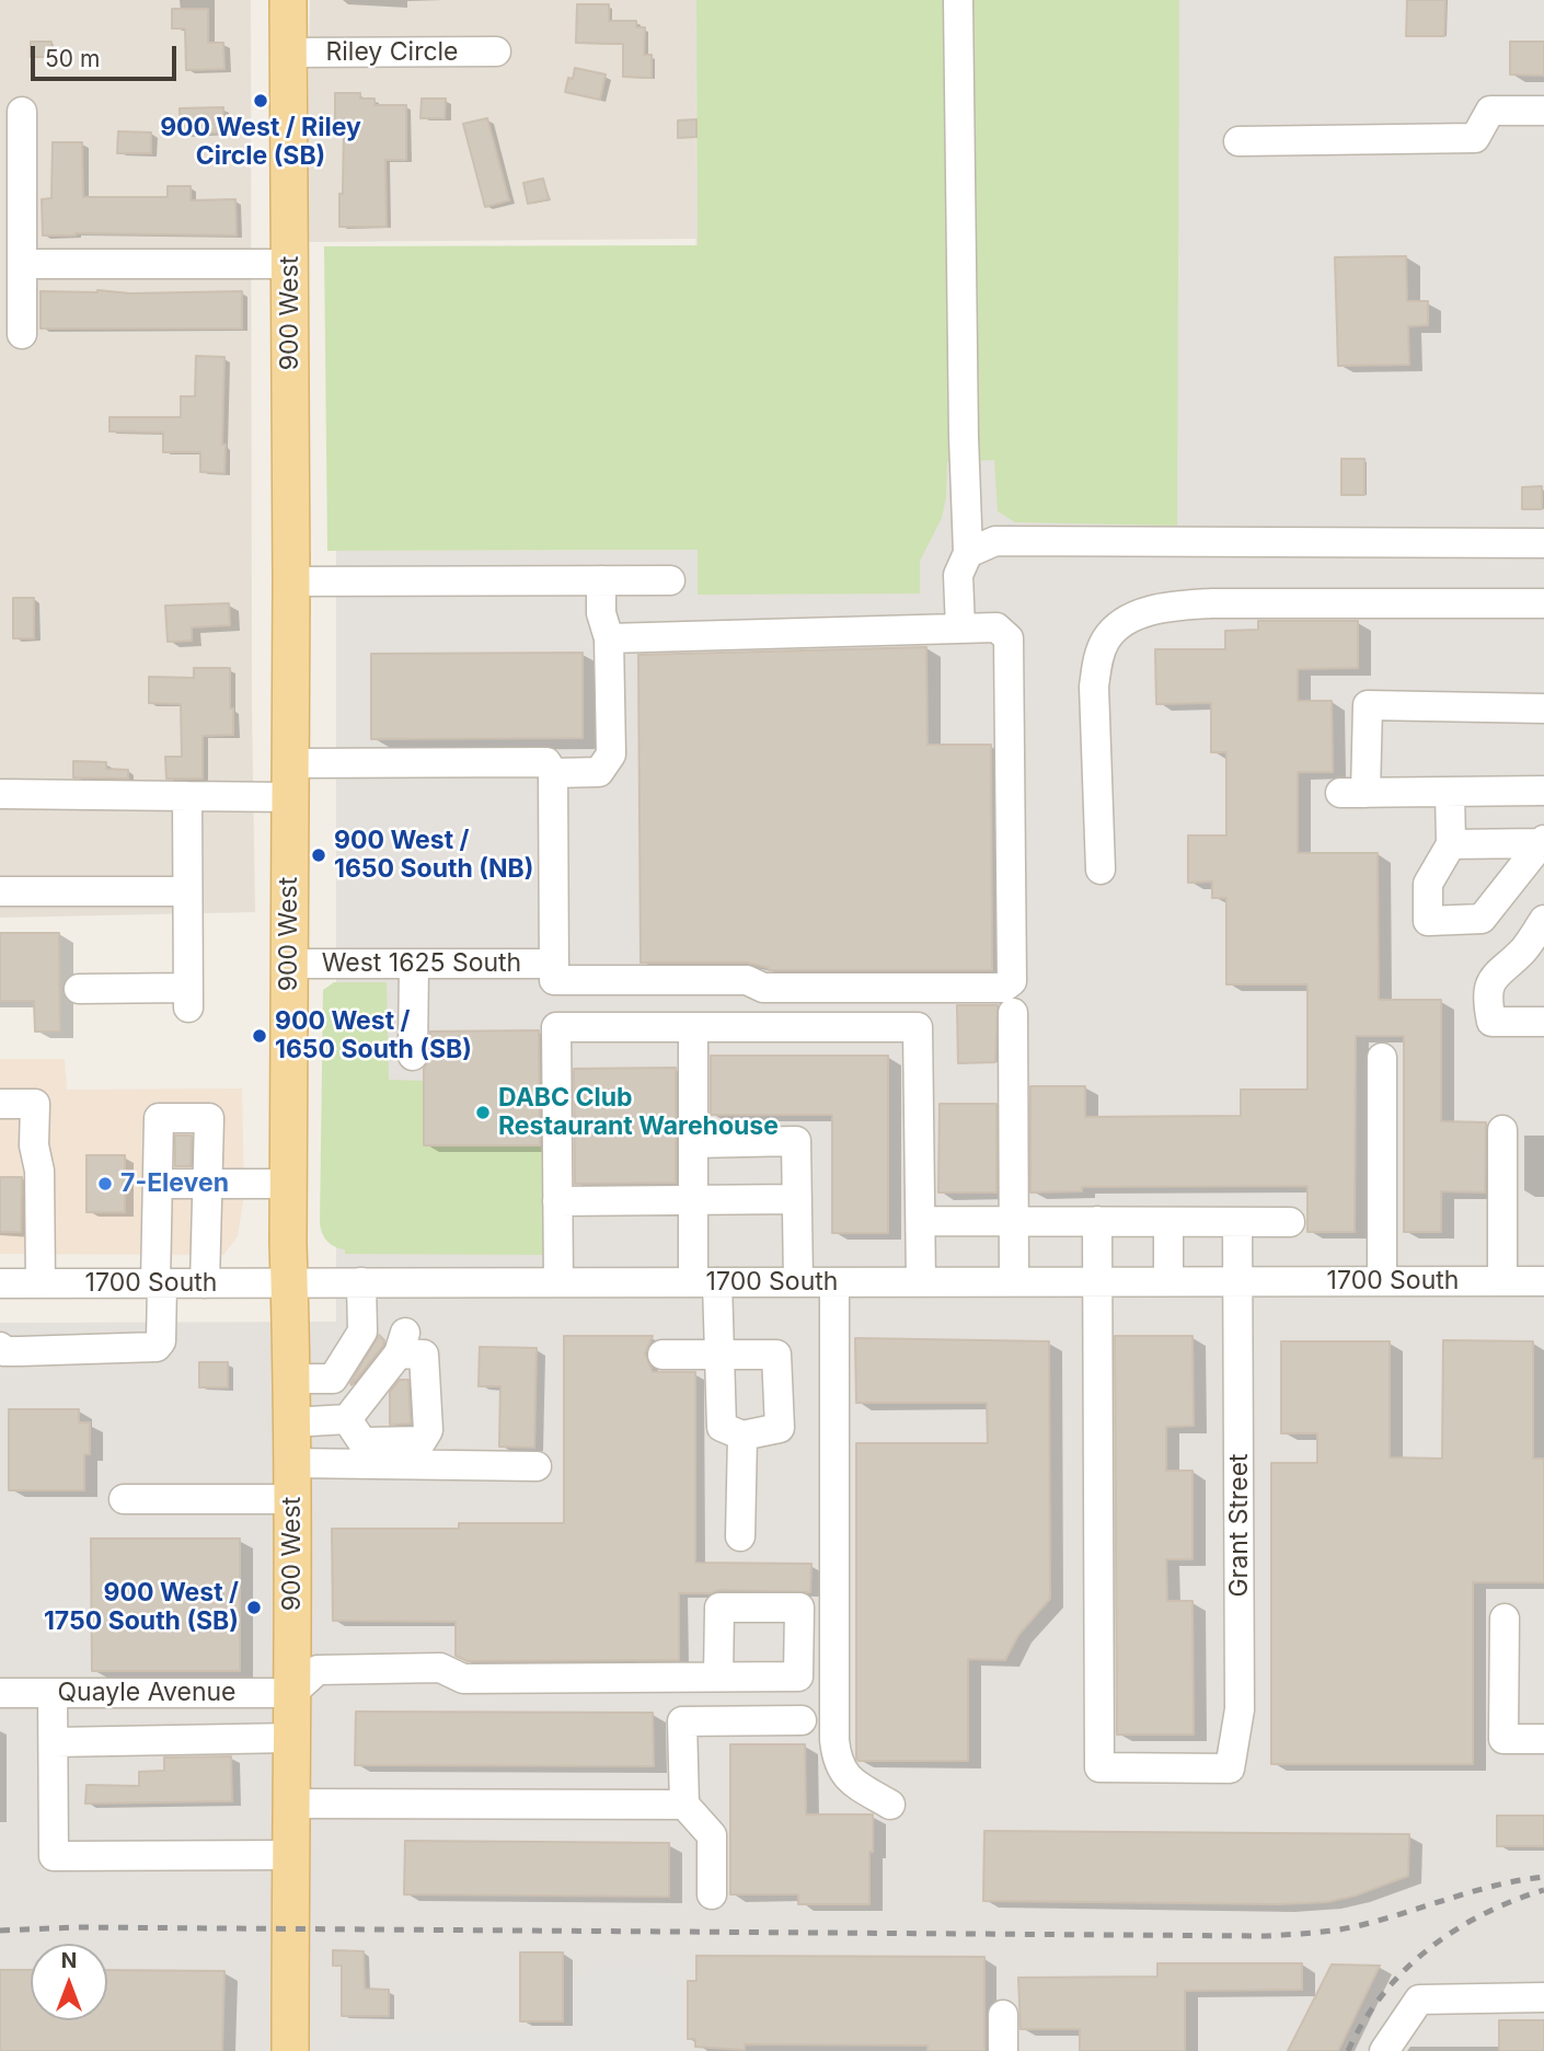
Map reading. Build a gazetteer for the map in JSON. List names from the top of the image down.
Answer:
{
  "streets": {
    "main road": ["900 West"],
    "street": [
      "Riley Circle",
      "West 1625 South",
      "1700 South",
      "Grant Street",
      "Quayle Avenue"
    ]
  },
  "crossings": [
    ["Riley Circle", "900 West"],
    ["900 West", "West 1625 South"],
    ["900 West", "1700 South"],
    ["900 West", "Quayle Avenue"],
    ["1700 South", "Grant Street"]
  ],
  "places": [
    "900 West / Riley Circle (SB)",
    "900 West / 1650 South (NB)",
    "900 West / 1650 South (SB)",
    "DABC Club Restaurant Warehouse",
    "7-Eleven",
    "900 West / 1750 South (SB)"
  ],
  "scale_bar": "50 m",
  "north": "top"
}
